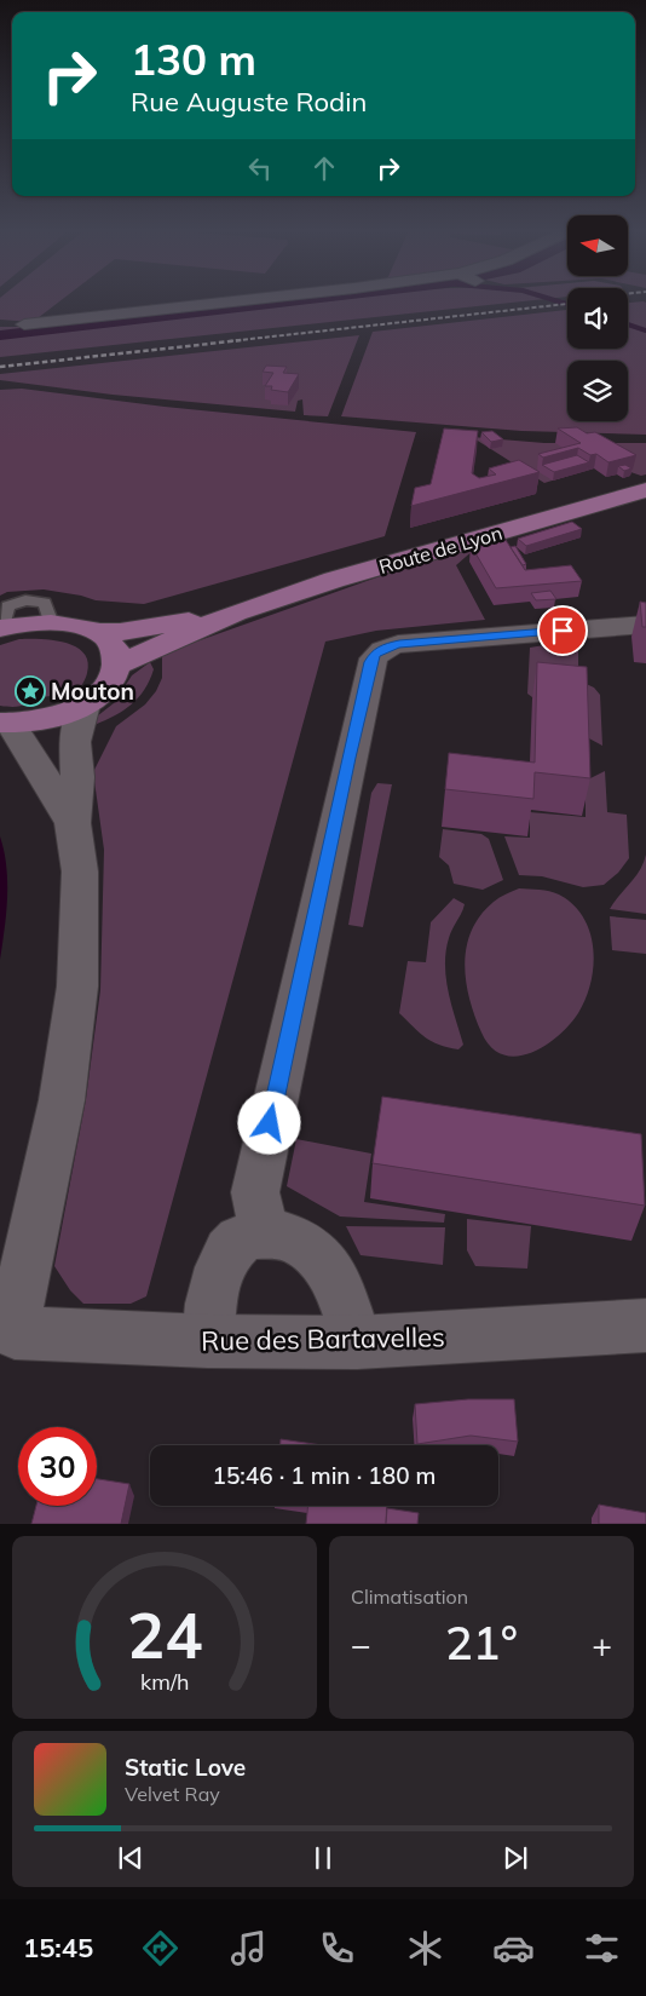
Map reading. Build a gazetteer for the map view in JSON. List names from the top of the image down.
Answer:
{
  "streets": {
    "main road": ["Route de Lyon"],
    "street": ["Rue des Bartavelles"]
  },
  "places": {
    "place": ["Mouton"]
  },
  "north": "left",
  "page": {
    "turn": ["130 m", "Rue Auguste Rodin"],
    "limit": "30",
    "trip": "15:46 · 1 min · 180 m",
    "tile": "Climatisation",
    "heat": ["−", "21°", "+"],
    "song": ["Static Love", "Velvet Ray"],
    "tabs": "15:45",
    "gauge": ["24", "km/h"]
  }
}
